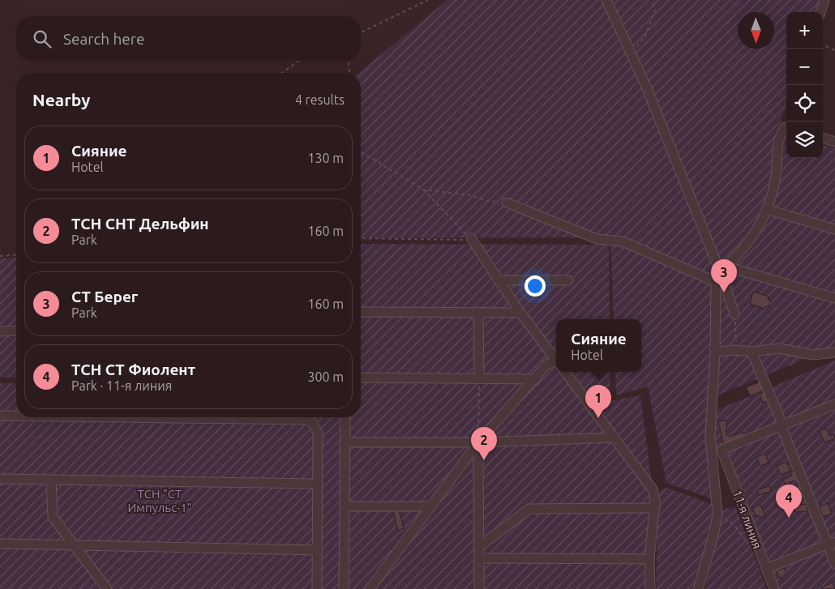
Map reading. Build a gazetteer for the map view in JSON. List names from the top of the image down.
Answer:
{
  "streets": {
    "street": ["11-я линия"]
  },
  "parks": ["ТСН \"СТ Импульс-1\""],
  "north": "bottom",
  "page": {
    "map_buttons": ["+", "−"],
    "search": "Search here",
    "heading": ["Nearby", "4 results"],
    "list": [
      {
        "mark": "1",
        "name": "Сияние",
        "note": "Hotel",
        "value": "130 m"
      },
      {
        "mark": "2",
        "name": "ТСН СНТ Дельфин",
        "note": "Park",
        "value": "160 m"
      },
      {
        "mark": "3",
        "name": "СТ Берег",
        "note": "Park",
        "value": "160 m"
      },
      {
        "mark": "4",
        "name": "ТСН СТ Фиолент",
        "note": "Park · 11-я линия",
        "value": "300 m"
      }
    ],
    "pins": [
      "3",
      "1",
      "2",
      "4"
    ],
    "popup": ["Сияние", "Hotel"]
  }
}
